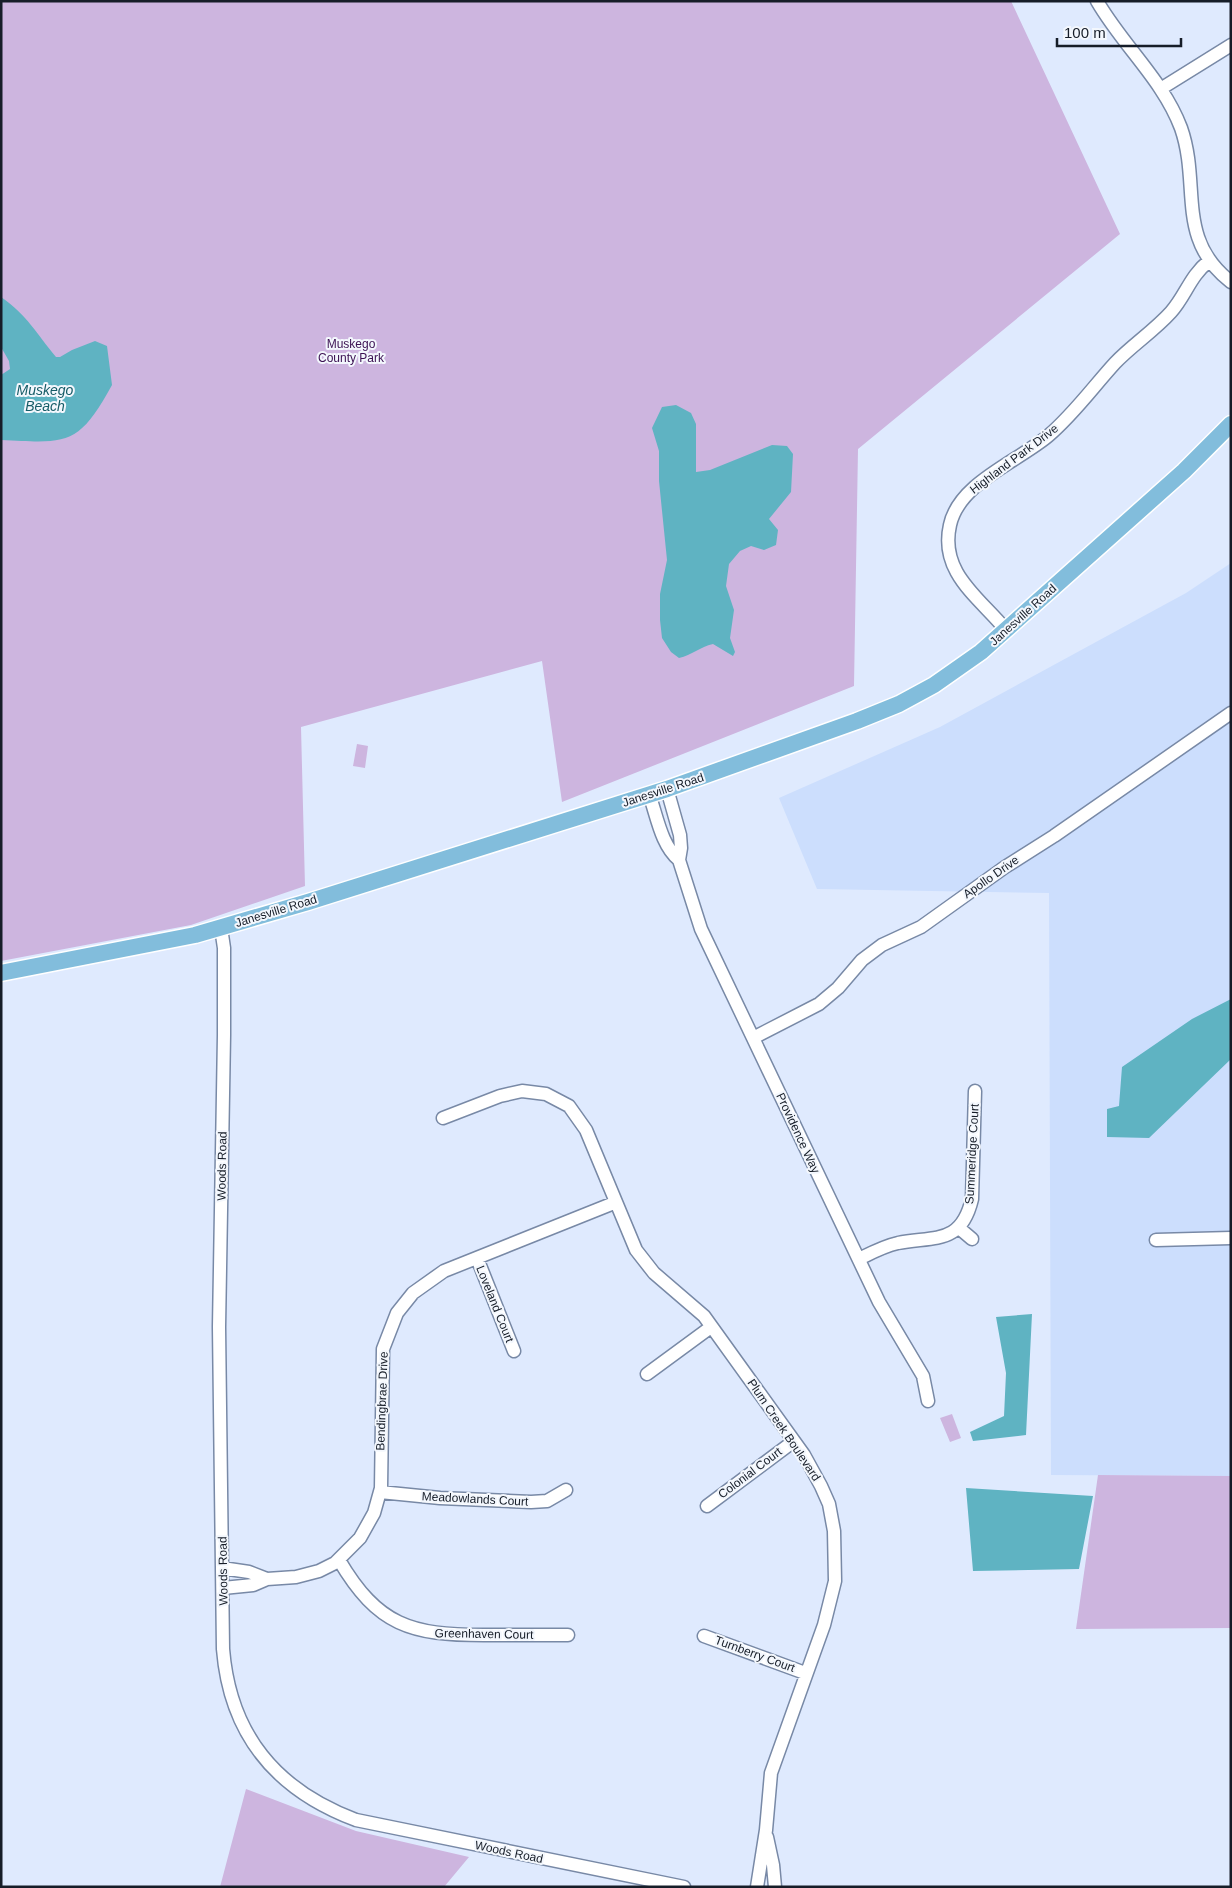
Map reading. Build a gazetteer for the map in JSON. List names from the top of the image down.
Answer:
{
  "streets": {
    "main road": ["Janesville Road"],
    "street": [
      "Highland Park Drive",
      "Apollo Drive",
      "Providence Way",
      "Summeridge Court",
      "Woods Road",
      "Loveland Court",
      "Bendingbrae Drive",
      "Plum Creek Boulevard",
      "Colonial Court",
      "Meadowlands Court",
      "Greenhaven Court",
      "Turnberry Court"
    ]
  },
  "crossings": [
    ["Highland Park Drive", "Janesville Road"],
    ["Janesville Road", "Providence Way"],
    ["Janesville Road", "Woods Road"],
    ["Apollo Drive", "Providence Way"],
    ["Woods Road", "Bendingbrae Drive"],
    ["Loveland Court", "Bendingbrae Drive"],
    ["Bendingbrae Drive", "Plum Creek Boulevard"],
    ["Bendingbrae Drive", "Meadowlands Court"],
    ["Bendingbrae Drive", "Greenhaven Court"],
    ["Plum Creek Boulevard", "Colonial Court"],
    ["Plum Creek Boulevard", "Turnberry Court"]
  ],
  "water": ["Muskego Beach"],
  "parks": ["Muskego County Park"],
  "scale_bar": "100 m"
}
